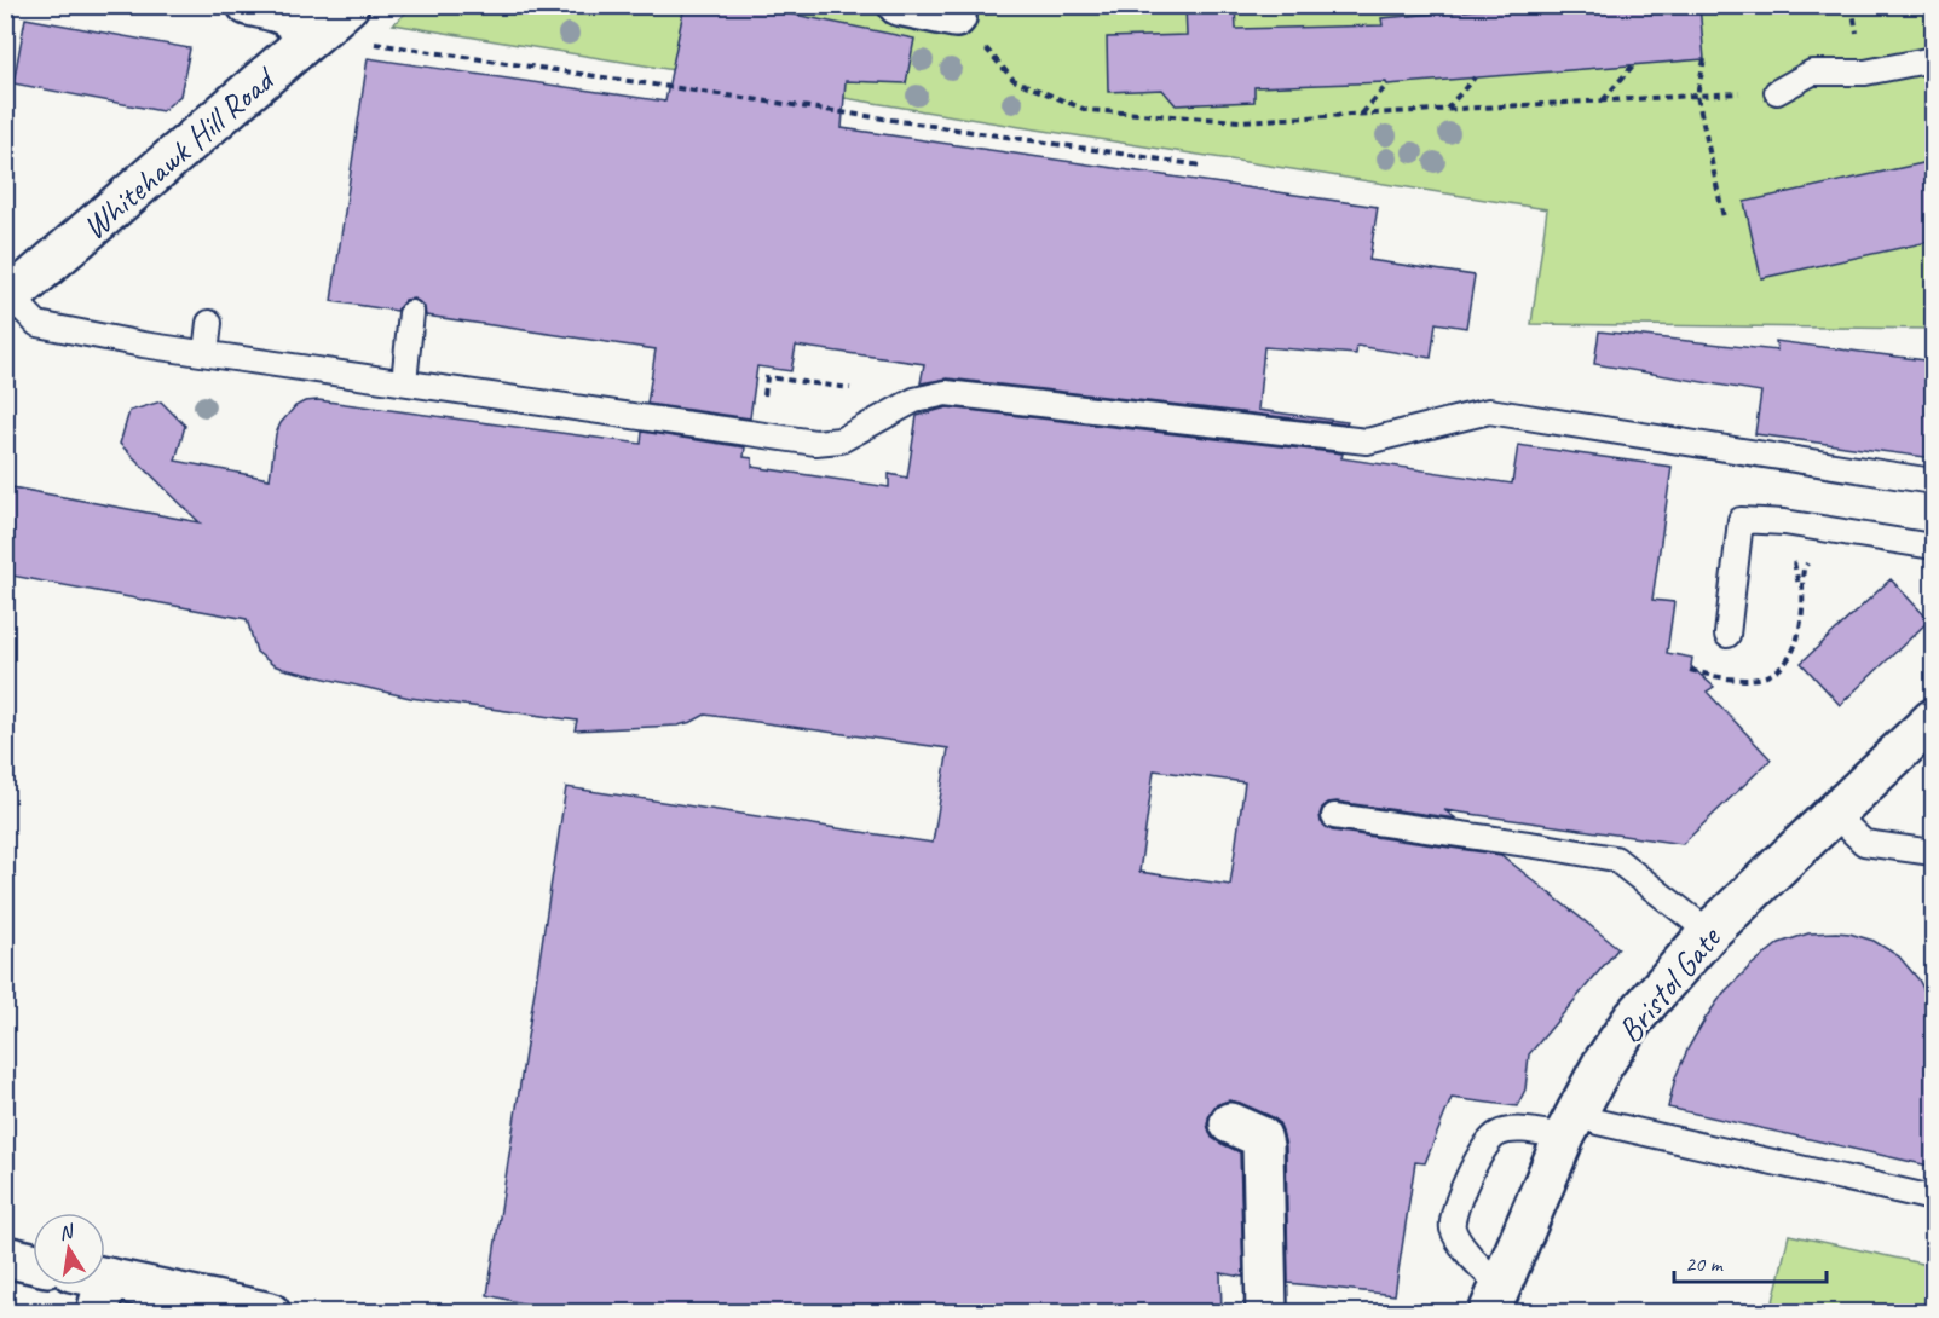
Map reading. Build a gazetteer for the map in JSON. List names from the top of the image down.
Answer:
{
  "streets": {
    "street": ["Whitehawk Hill Road", "Bristol Gate"]
  },
  "scale_bar": "20 m",
  "north": "top"
}
